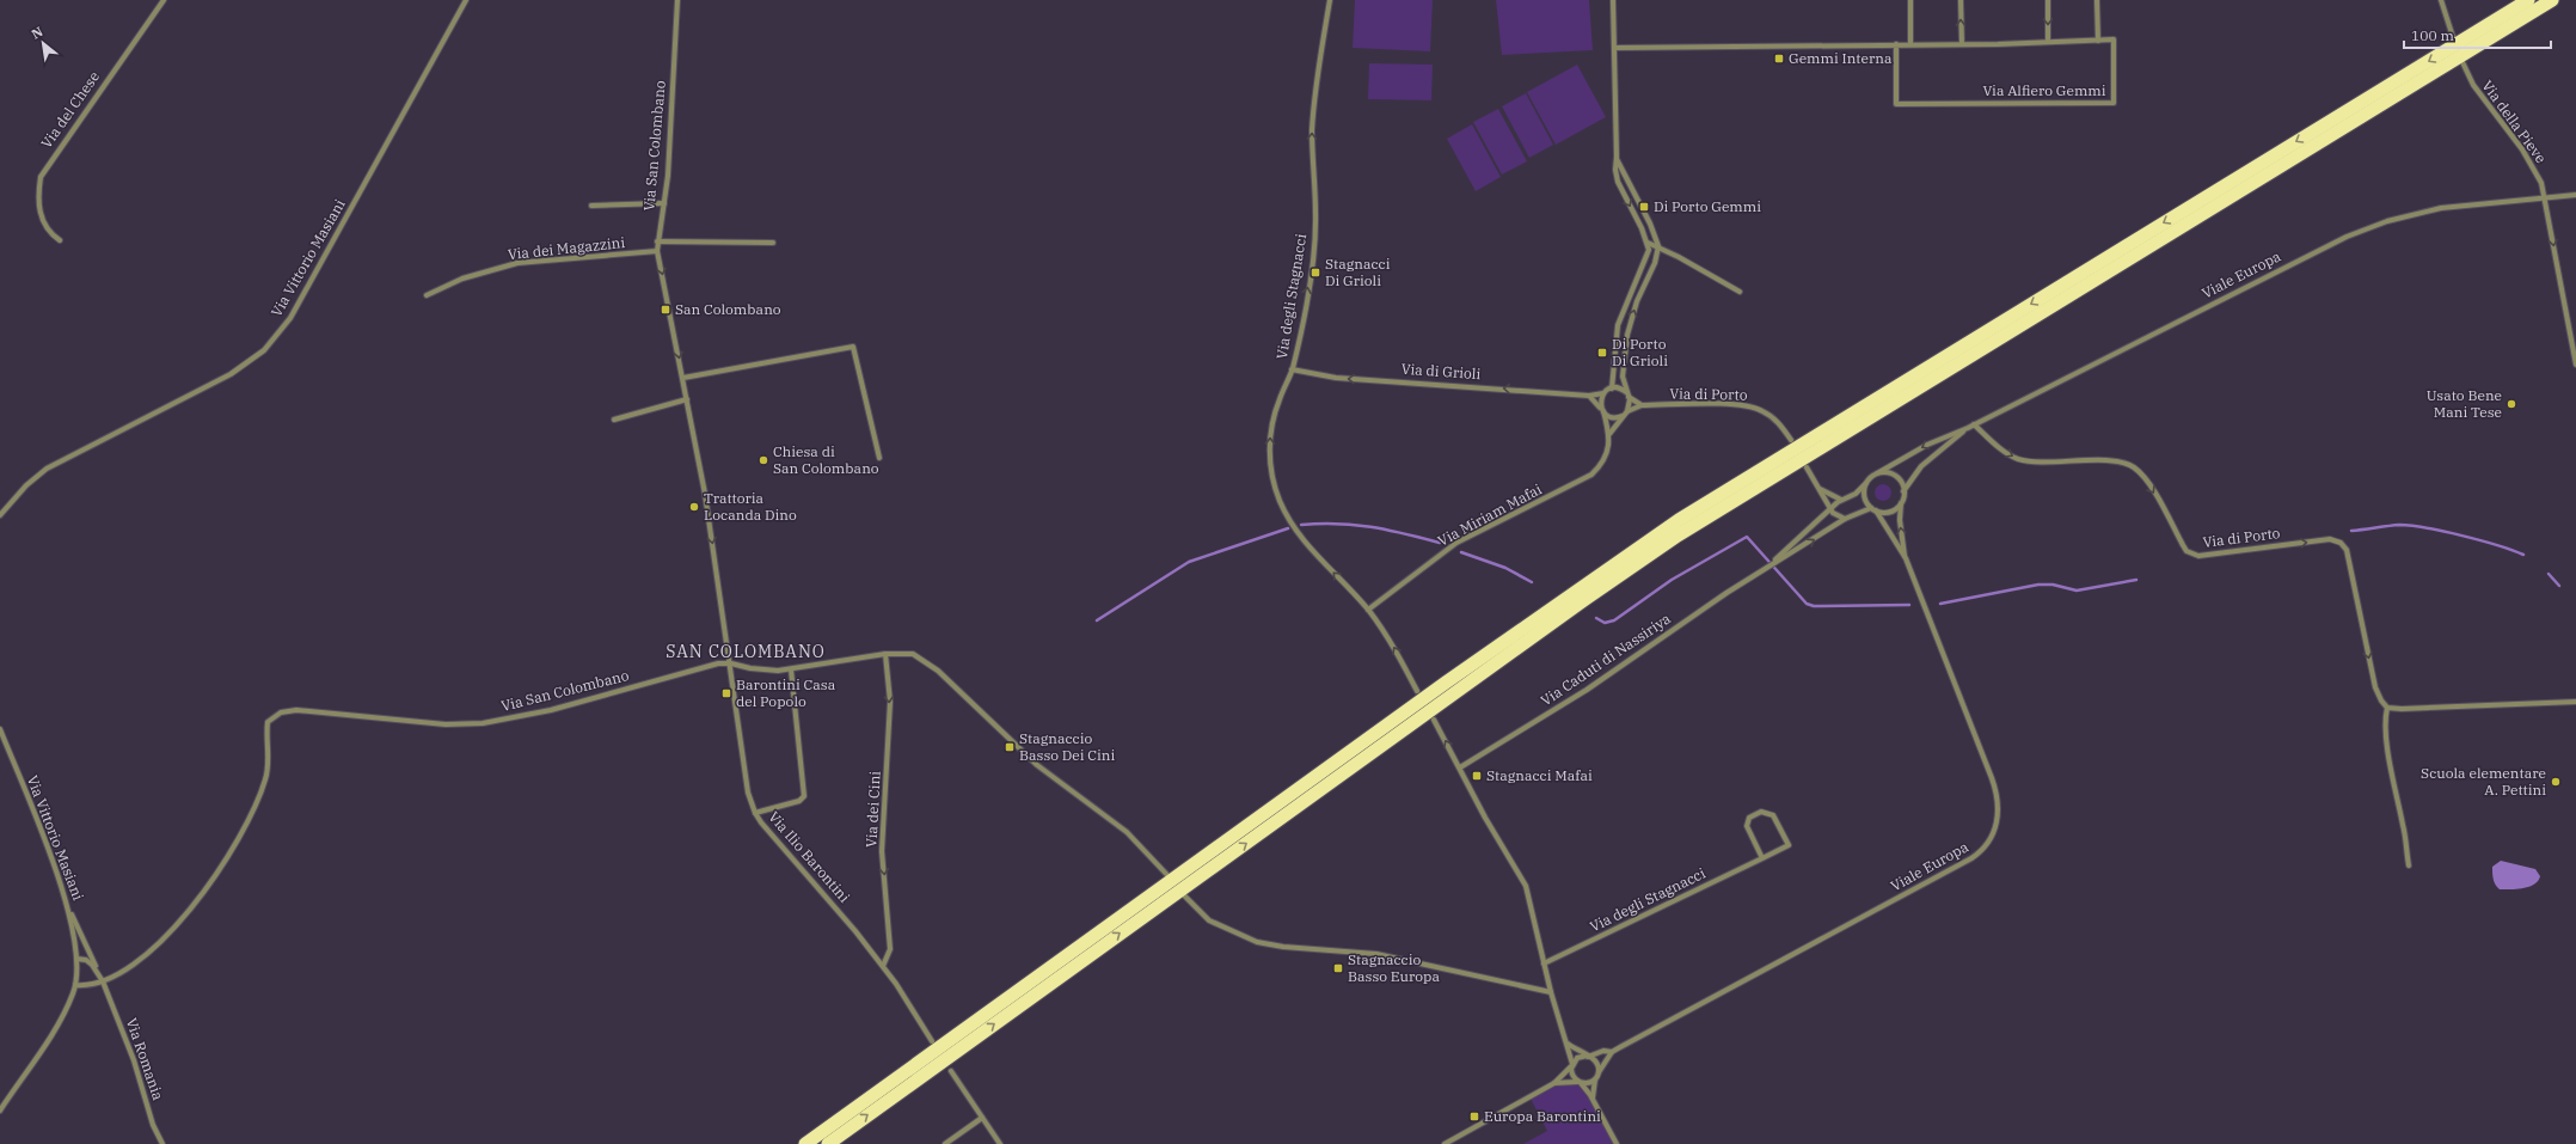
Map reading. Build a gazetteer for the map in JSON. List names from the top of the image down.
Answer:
{
  "streets": {
    "street": [
      "Via Alfiero Gemmi",
      "Via del Chese",
      "Via della Pieve",
      "Via San Colombano",
      "Via dei Magazzini",
      "Via Vittorio Masiani",
      "Viale Europa",
      "Via degli Stagnacci",
      "Via di Grioli",
      "Via di Porto",
      "Via Miriam Mafai",
      "Via Caduti di Nassiriya",
      "Via dei Cini",
      "Via Ilio Barontini",
      "Via Romania"
    ]
  },
  "crossings": [
    ["Via della Pieve", "Viale Europa"],
    ["Via San Colombano", "Via dei Magazzini"],
    ["Via San Colombano", "Via Vittorio Masiani"],
    ["Via San Colombano", "Via Ilio Barontini"],
    ["Via San Colombano", "Via Romania"],
    ["Viale Europa", "Via di Porto"],
    ["Via degli Stagnacci", "Via di Grioli"],
    ["Via degli Stagnacci", "Via Miriam Mafai"],
    ["Via di Grioli", "Via di Porto"],
    ["Via di Grioli", "Via Miriam Mafai"],
    ["Via di Porto", "Via Miriam Mafai"],
    ["Via dei Cini", "Via Ilio Barontini"]
  ],
  "one_way": [
    "Via della Pieve",
    "Via degli Stagnacci",
    "Via di Grioli",
    "Via di Porto",
    "Via dei Cini"
  ],
  "districts": ["SAN COLOMBANO"],
  "places": {
    "transit": [
      "Gemmi Interna",
      "Di Porto Gemmi",
      "Stagnacci Di Grioli",
      "San Colombano",
      "Di Porto Di Grioli",
      "Barontini Casa del Popolo",
      "Stagnaccio Basso Dei Cini",
      "Stagnacci Mafai",
      "Stagnaccio Basso Europa",
      "Europa Barontini"
    ],
    "other": [
      "Usato Bene Mani Tese",
      "Chiesa di San Colombano",
      "Trattoria Locanda Dino",
      "Scuola elementare A. Pettini"
    ]
  },
  "scale_bar": "100 m",
  "north": "top left"
}
